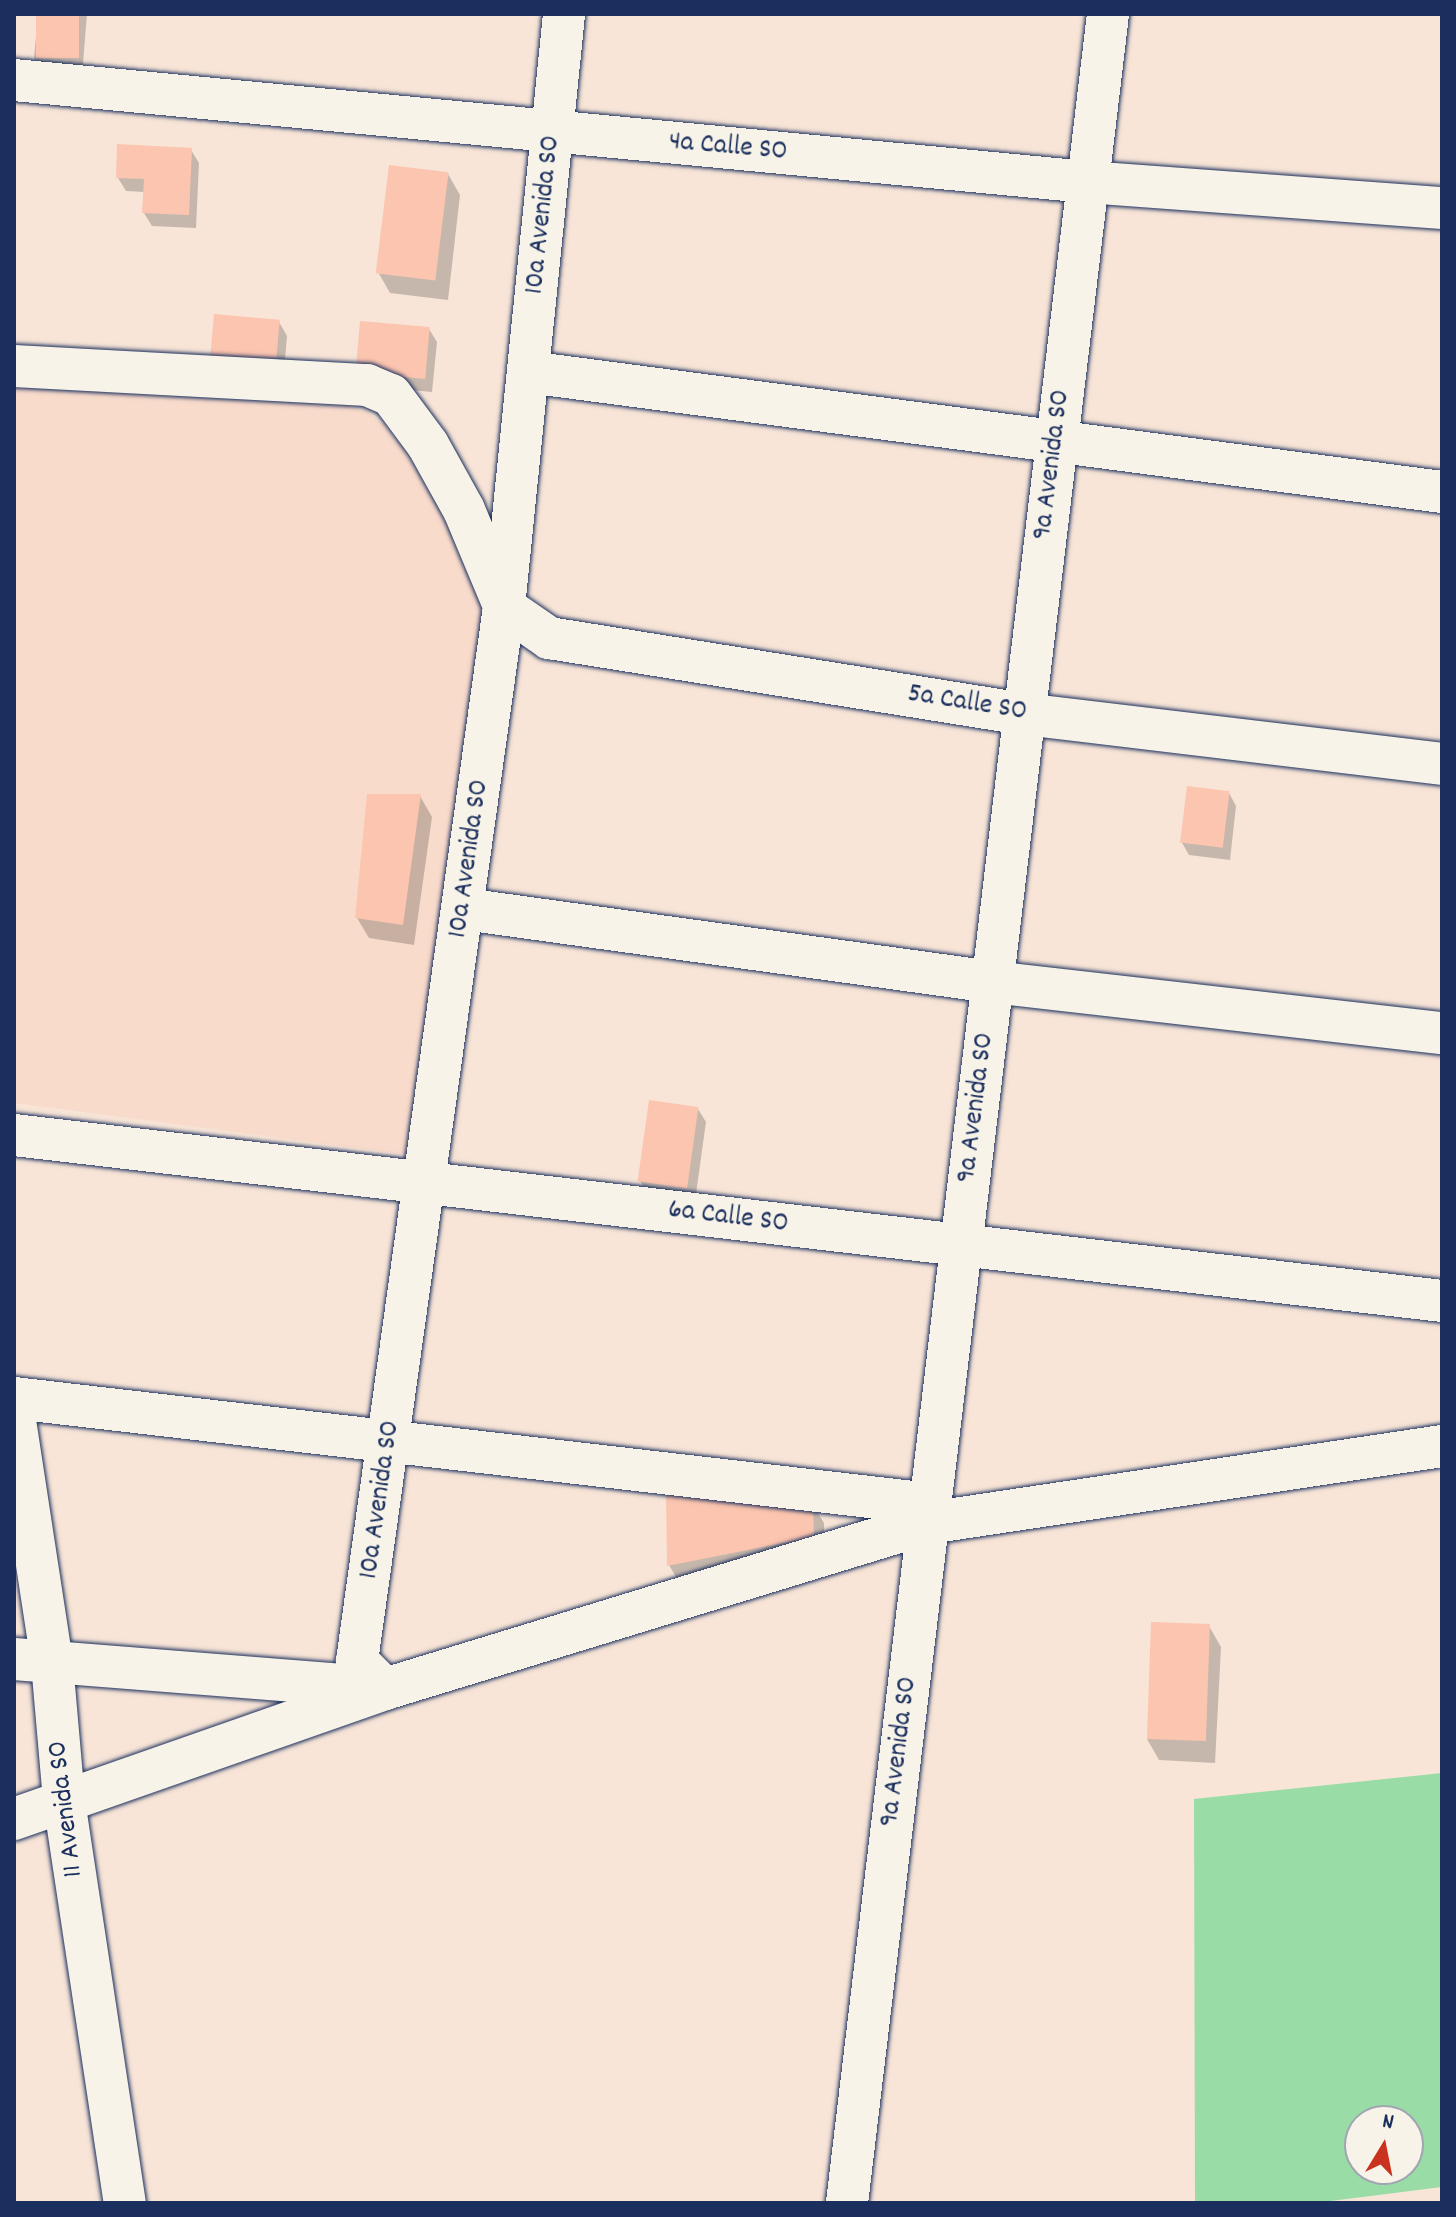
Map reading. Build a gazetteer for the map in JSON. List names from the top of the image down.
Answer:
{
  "streets": {
    "street": [
      "4a Calle SO",
      "10a Avenida SO",
      "9a Avenida SO",
      "5a Calle SO",
      "6a Calle SO",
      "11 Avenida SO"
    ]
  },
  "crossings": [
    ["4a Calle SO", "10a Avenida SO"],
    ["4a Calle SO", "9a Avenida SO"],
    ["10a Avenida SO", "5a Calle SO"],
    ["10a Avenida SO", "6a Calle SO"],
    ["9a Avenida SO", "5a Calle SO"],
    ["9a Avenida SO", "6a Calle SO"]
  ],
  "north": "top"
}
